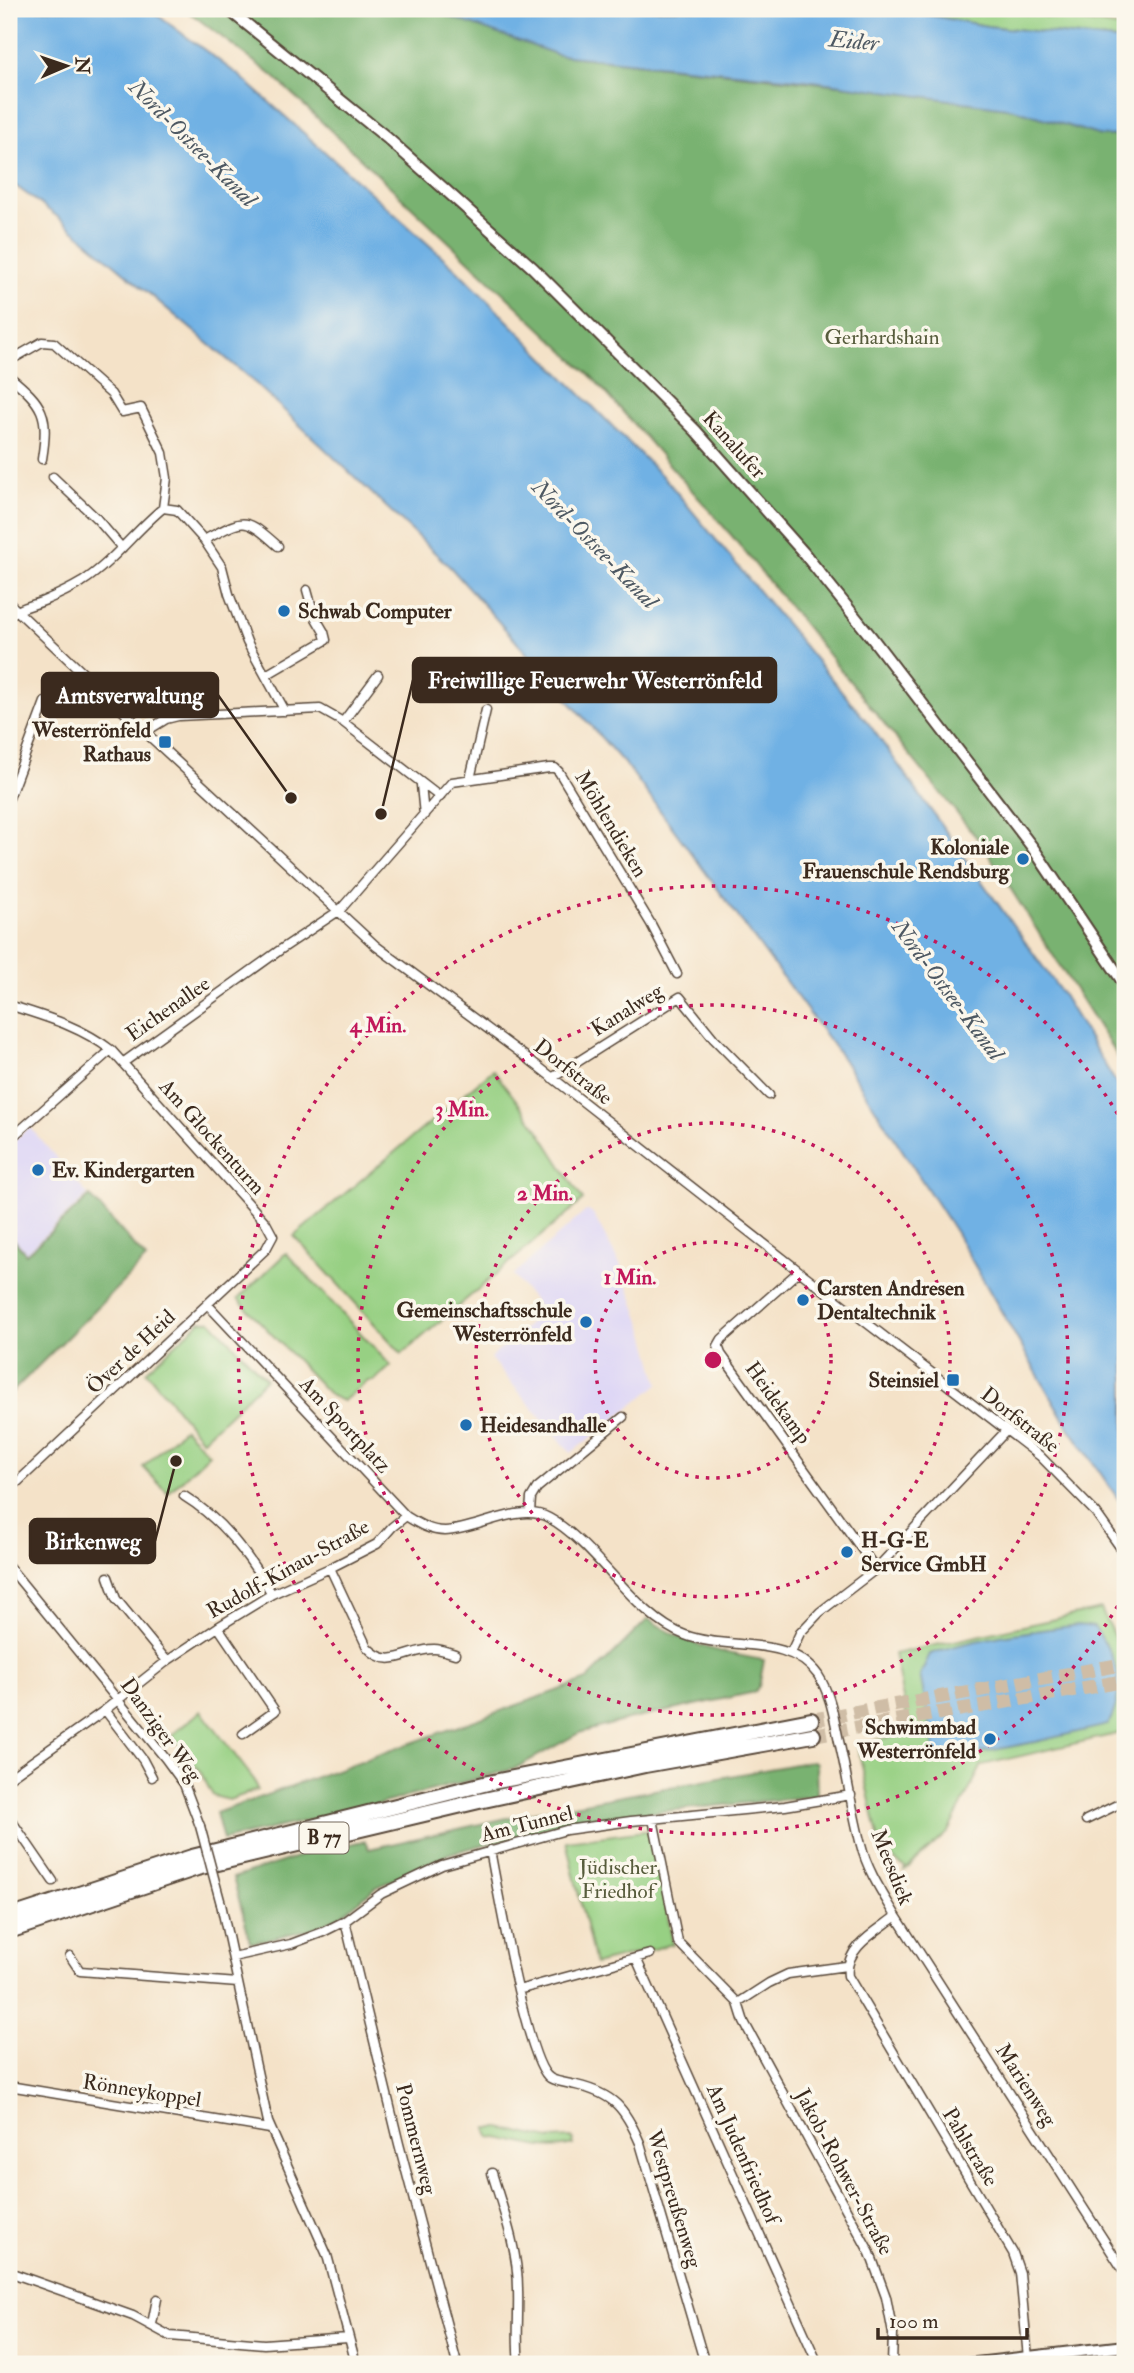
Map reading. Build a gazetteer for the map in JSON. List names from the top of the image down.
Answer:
{
  "streets": {
    "highway": ["B 77"],
    "street": [
      "Kanalufer",
      "Möhlendieken",
      "Eichenallee",
      "Kanalweg",
      "Dorfstraße",
      "Am Glockenturm",
      "Över de Heid",
      "Heidekamp",
      "Am Sportplatz",
      "Rudolf-Kinau-Straße",
      "Danziger Weg",
      "Am Tunnel",
      "Meesdiek",
      "Marienweg",
      "Rönneykoppel",
      "Pommernweg",
      "Pahlstraße",
      "Am Judenfriedhof",
      "Jakob-Rohwer-Straße",
      "Westpreußenweg"
    ]
  },
  "crossings": [
    ["Möhlendieken", "Eichenallee"],
    ["Eichenallee", "Dorfstraße"],
    ["Eichenallee", "Am Glockenturm"],
    ["Kanalweg", "Dorfstraße"],
    ["Dorfstraße", "Heidekamp"],
    ["Am Glockenturm", "Över de Heid"],
    ["Över de Heid", "Am Sportplatz"],
    ["Am Sportplatz", "Rudolf-Kinau-Straße"],
    ["Rudolf-Kinau-Straße", "Danziger Weg"],
    ["Danziger Weg", "Am Tunnel"],
    ["Danziger Weg", "Rönneykoppel"],
    ["Am Tunnel", "Meesdiek"],
    ["Am Tunnel", "Pommernweg"],
    ["Am Tunnel", "Jakob-Rohwer-Straße"],
    ["Am Tunnel", "Westpreußenweg"],
    ["Meesdiek", "Marienweg"],
    ["Meesdiek", "Pahlstraße"]
  ],
  "water": ["Eider", "Nord-Ostsee-Kanal"],
  "parks": ["Gerhardshain", "Jüdischer Friedhof"],
  "places": {
    "other": [
      "Schwab Computer",
      "Amtsverwaltung",
      "Freiwillige Feuerwehr Westerrönfeld",
      "Koloniale Frauenschule Rendsburg",
      "Ev. Kindergarten",
      "Carsten Andresen Dentaltechnik",
      "Gemeinschaftsschule Westerrönfeld",
      "Heidesandhalle",
      "Birkenweg",
      "H-G-E Service GmbH",
      "Schwimmbad Westerrönfeld"
    ],
    "transit": ["Westerrönfeld Rathaus", "Steinsiel"]
  },
  "scale_bar": "100 m",
  "north": "right",
  "rings": [
    "4 Min.",
    "3 Min.",
    "2 Min.",
    "1 Min."
  ]
}
